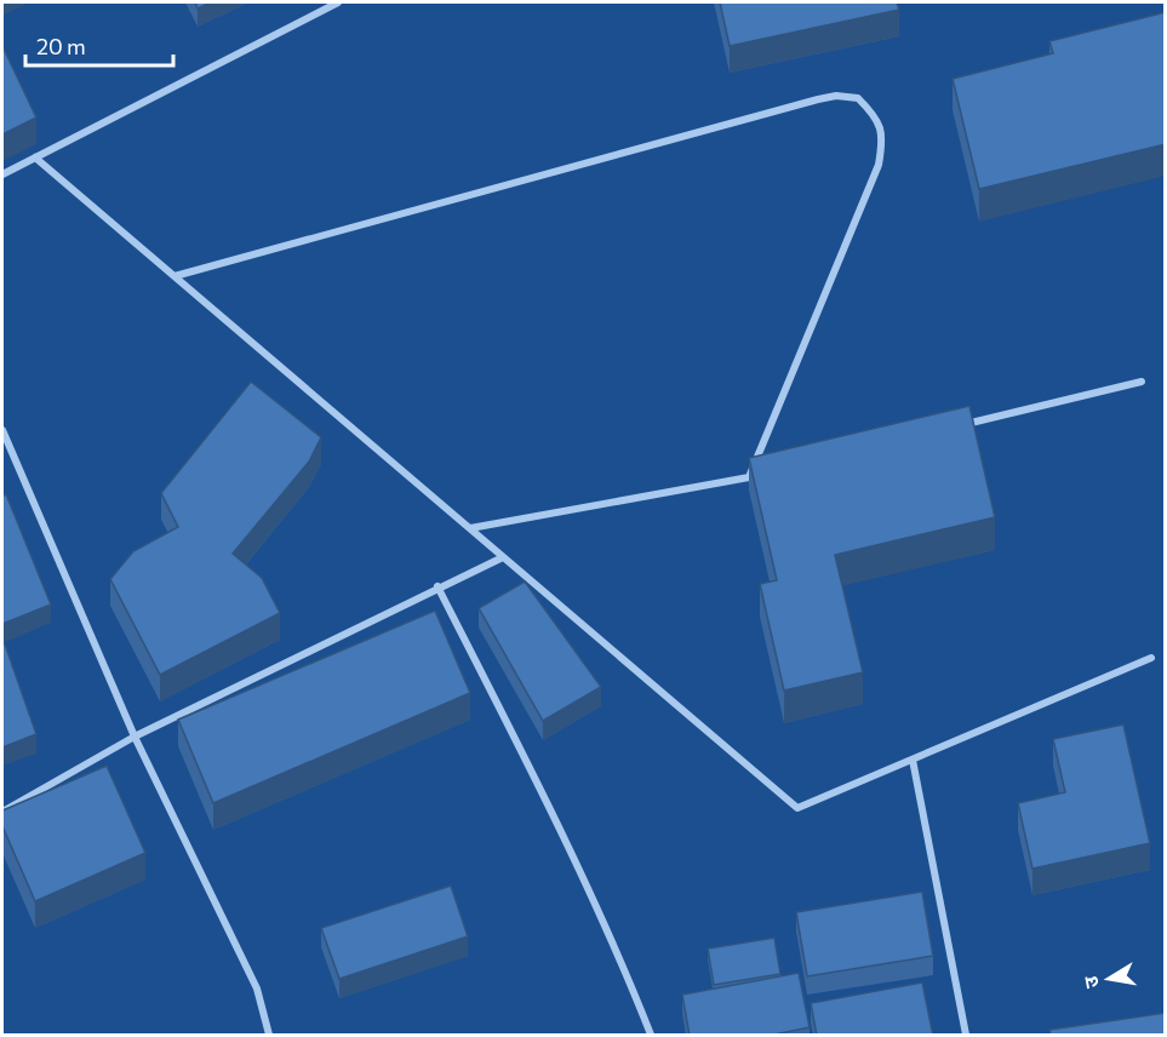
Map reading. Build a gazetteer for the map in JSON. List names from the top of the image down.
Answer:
{
  "scale_bar": "20 m",
  "north": "left"
}
